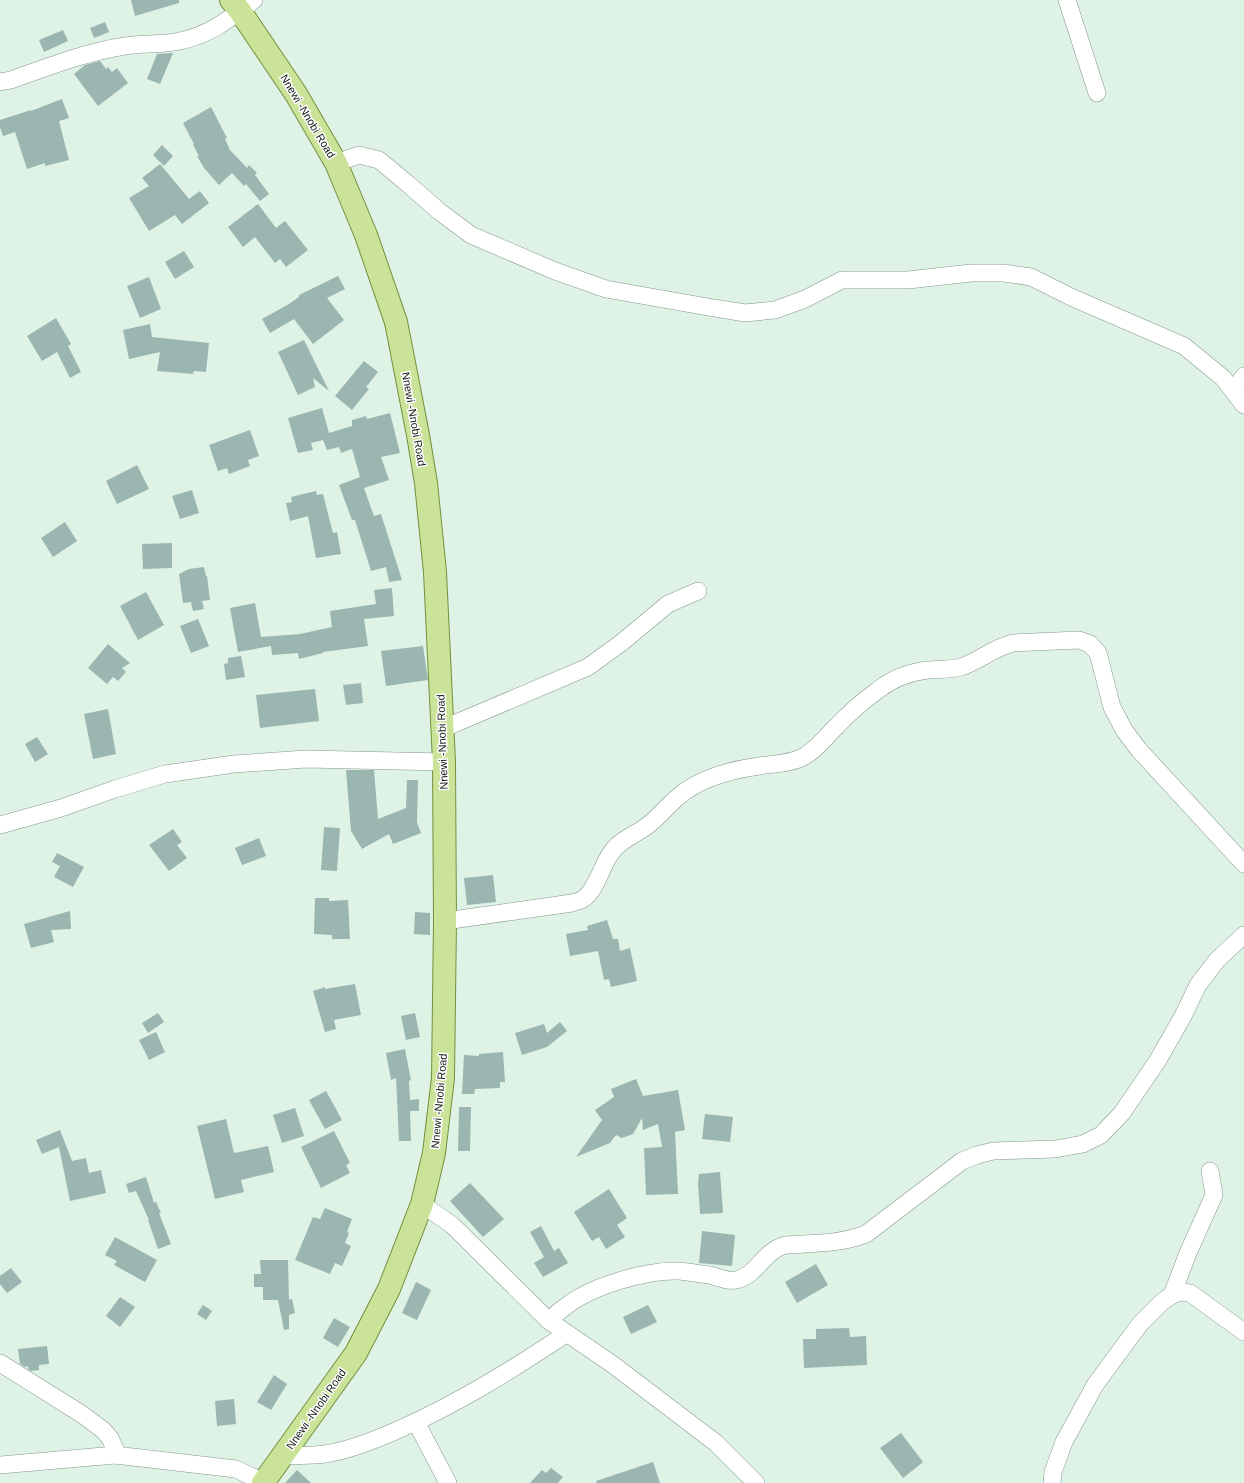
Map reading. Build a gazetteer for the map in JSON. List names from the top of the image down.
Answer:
{
  "streets": {
    "main road": ["Nnewi -Nnobi Road"]
  }
}
